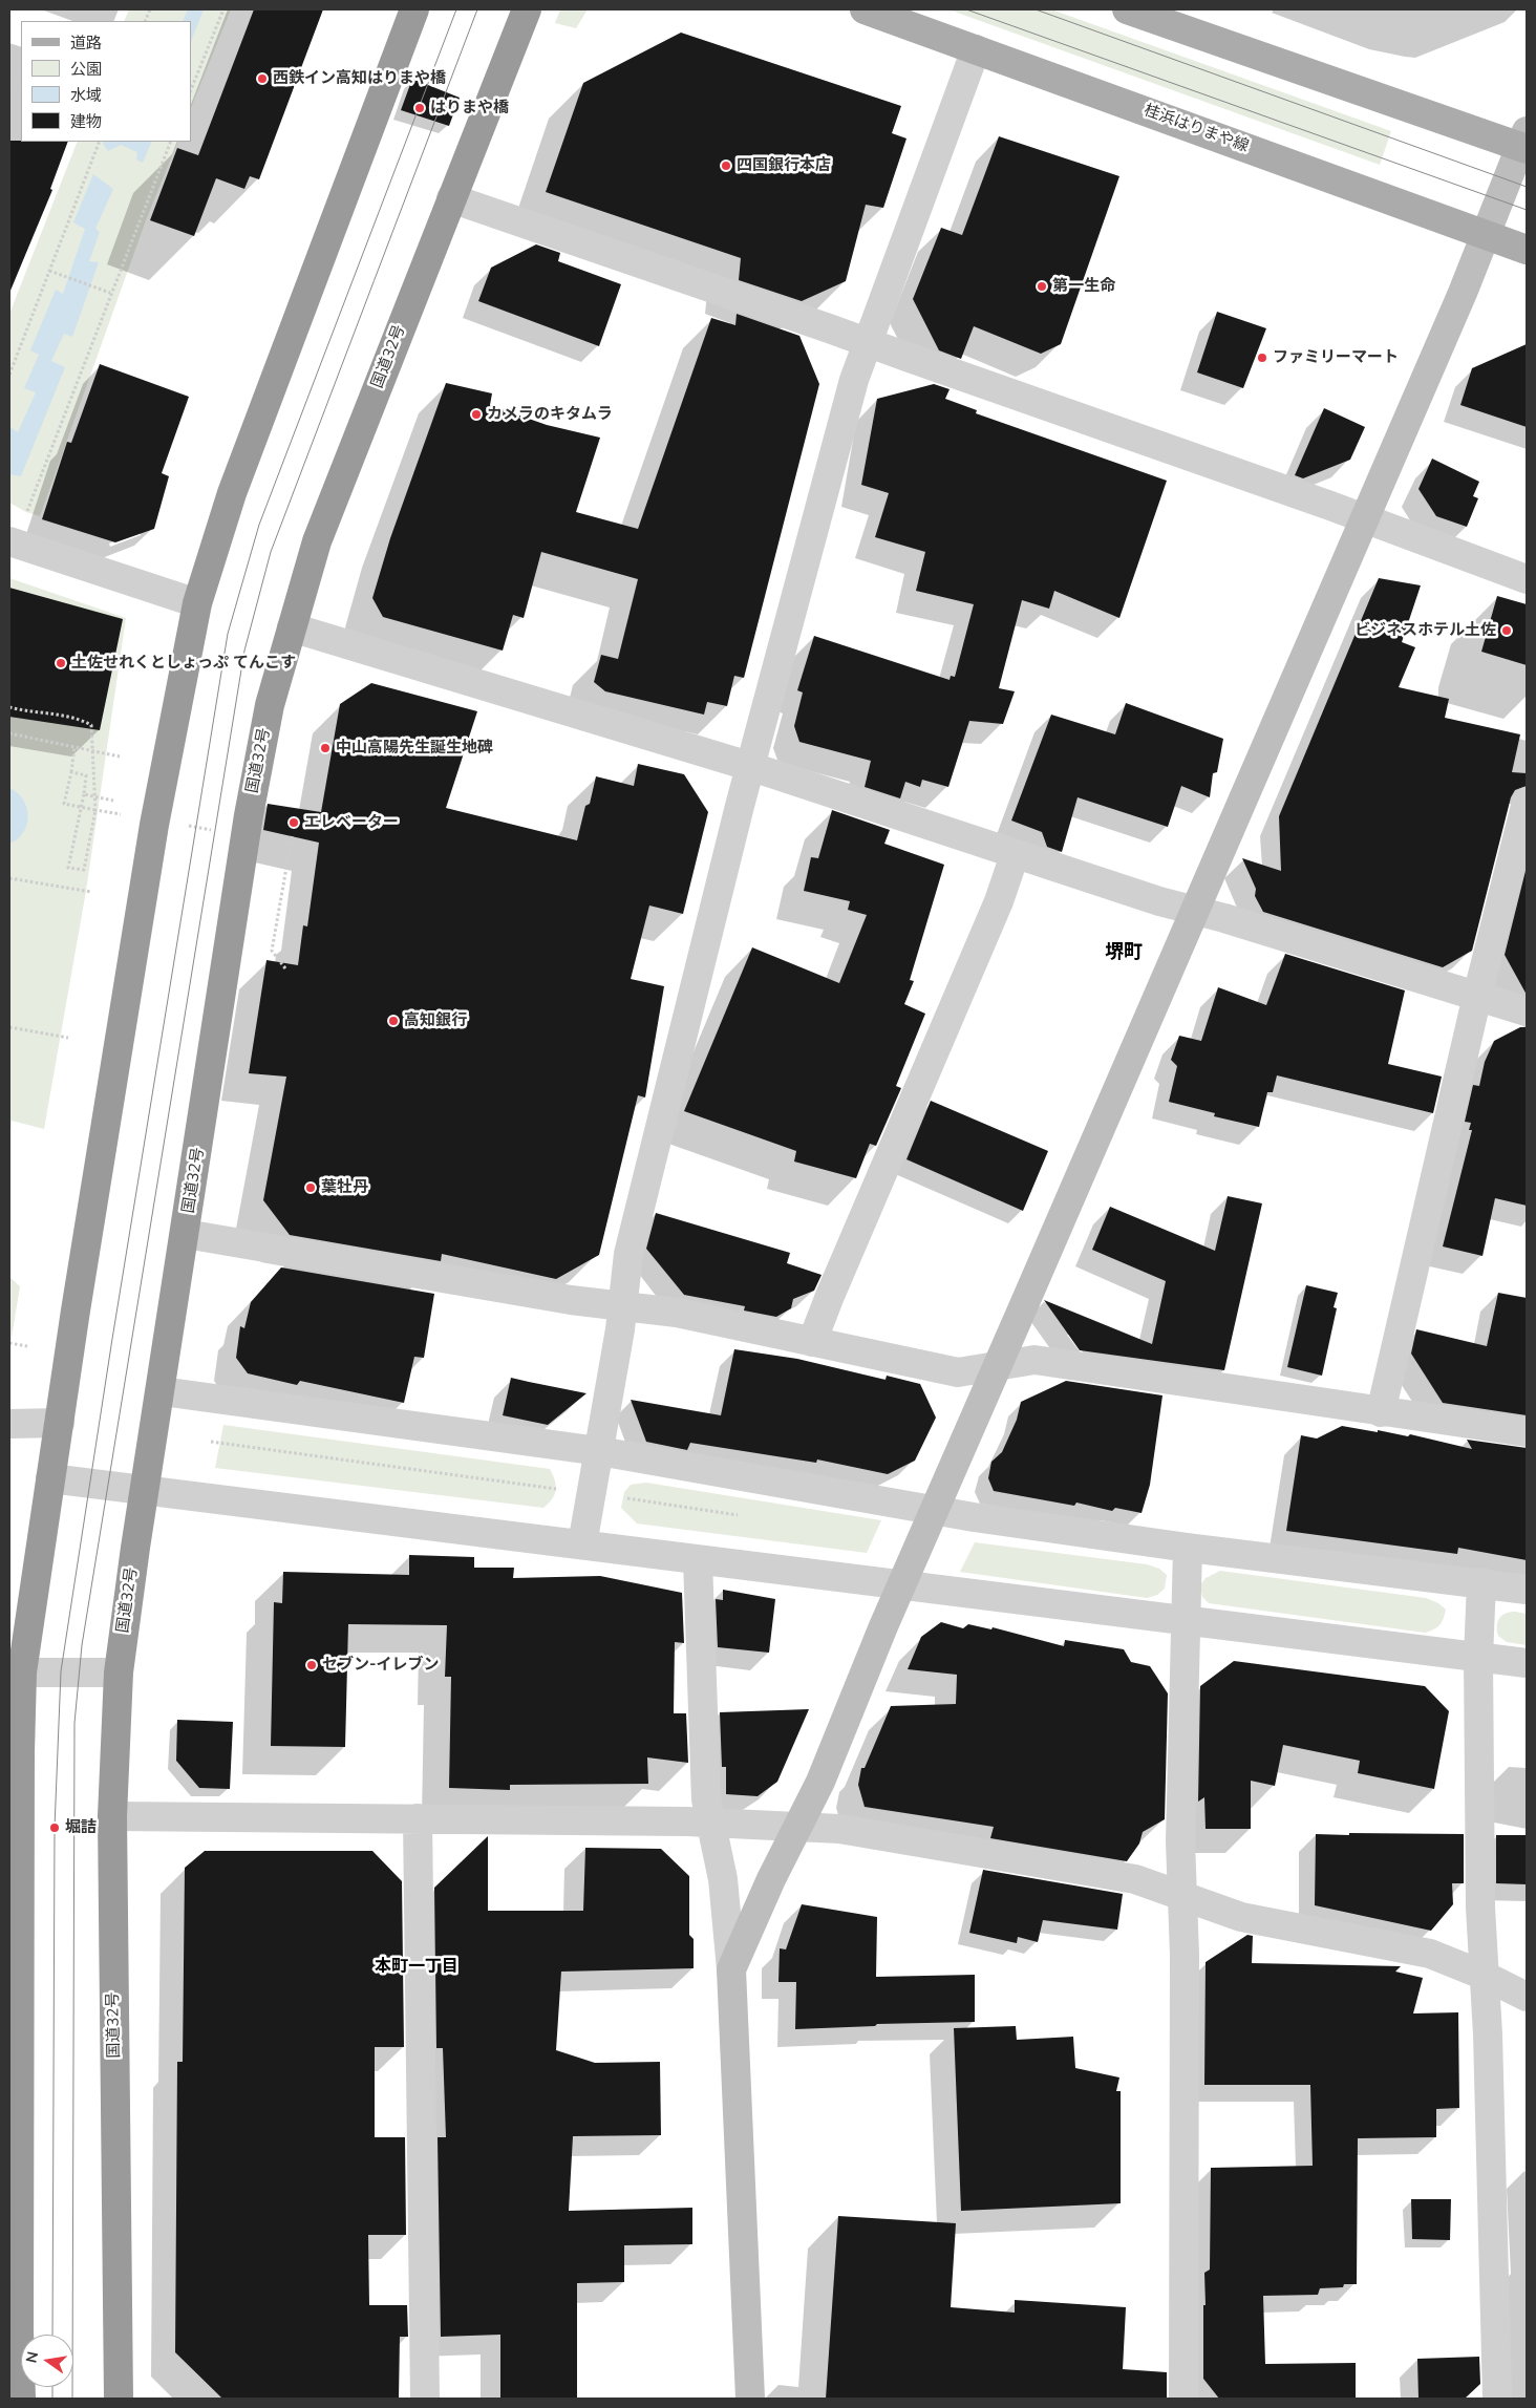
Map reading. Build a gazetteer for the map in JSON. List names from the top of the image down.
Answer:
{
  "streets": {
    "highway": ["国道32号"],
    "main road": ["桂浜はりまや線"]
  },
  "districts": ["堺町", "本町一丁目"],
  "places": [
    "西鉄イン高知はりまや橋",
    "はりまや橋",
    "四国銀行本店",
    "第一生命",
    "ファミリーマート",
    "カメラのキタムラ",
    "ビジネスホテル土佐",
    "土佐せれくとしょっぷ てんこす",
    "中山高陽先生誕生地碑",
    "エレベーター",
    "高知銀行",
    "葉牡丹",
    "セブン-イレブン",
    "堀詰"
  ],
  "legend": [
    "道路",
    "公園",
    "水域",
    "建物"
  ],
  "north": "left"
}
